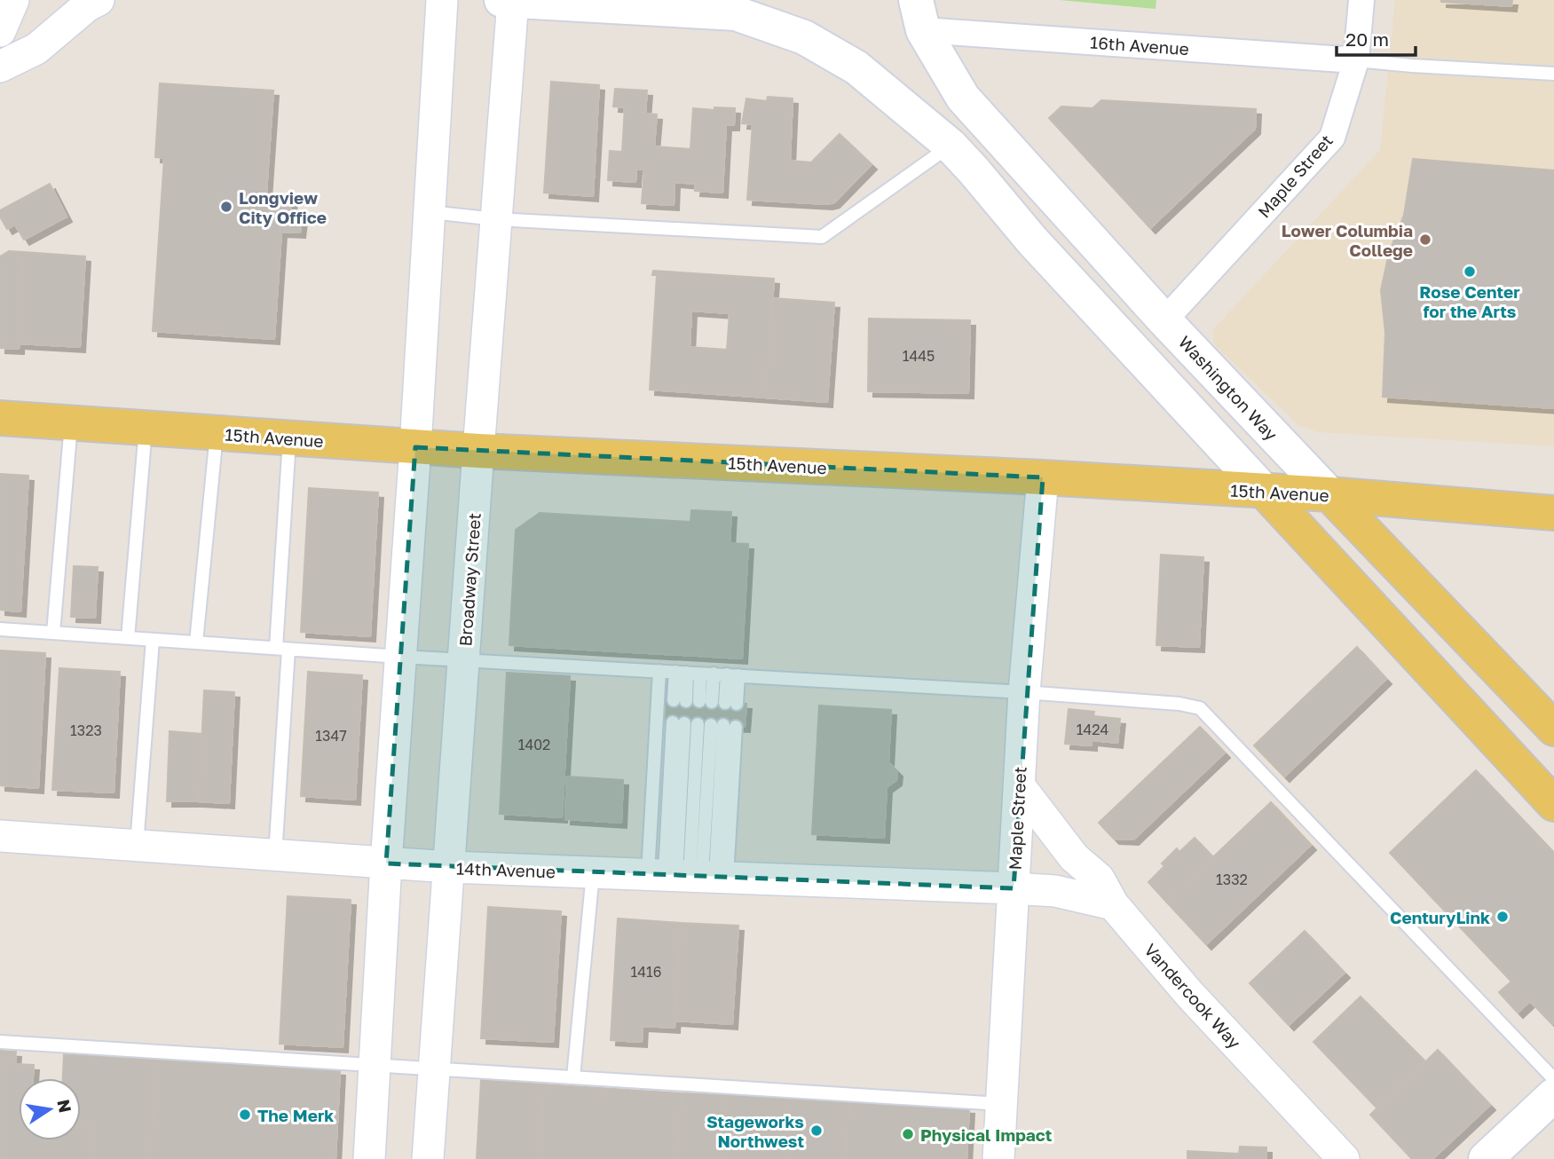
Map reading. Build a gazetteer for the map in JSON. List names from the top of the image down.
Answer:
{
  "streets": {
    "main road": ["Washington Way", "15th Avenue"],
    "street": [
      "16th Avenue",
      "Maple Street",
      "Broadway Street",
      "14th Avenue",
      "Vandercook Way"
    ]
  },
  "crossings": [
    ["16th Avenue", "Maple Street"],
    ["16th Avenue", "Washington Way"],
    ["Maple Street", "Washington Way"],
    ["Maple Street", "15th Avenue"],
    ["Maple Street", "14th Avenue"],
    ["Maple Street", "Vandercook Way"],
    ["Washington Way", "15th Avenue"],
    ["15th Avenue", "Broadway Street"],
    ["Broadway Street", "14th Avenue"]
  ],
  "places": [
    "Longview City Office",
    "Lower Columbia College",
    "Rose Center for the Arts",
    "CenturyLink",
    "The Merk",
    "Stageworks Northwest",
    "Physical Impact"
  ],
  "house_numbers": [
    "1445",
    "1424",
    "1323",
    "1347",
    "1402",
    "1332",
    "1416"
  ],
  "scale_bar": "20 m",
  "north": "right"
}
